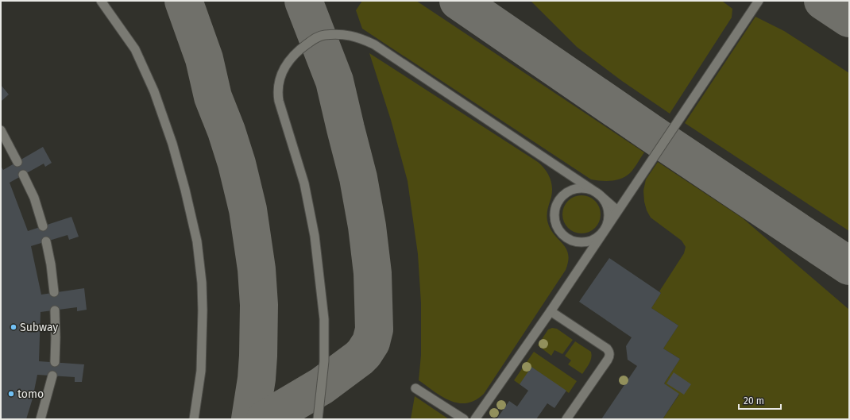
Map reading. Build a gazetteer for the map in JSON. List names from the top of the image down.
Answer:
{
  "places": ["Subway", "tomo"],
  "scale_bar": "20 m"
}
